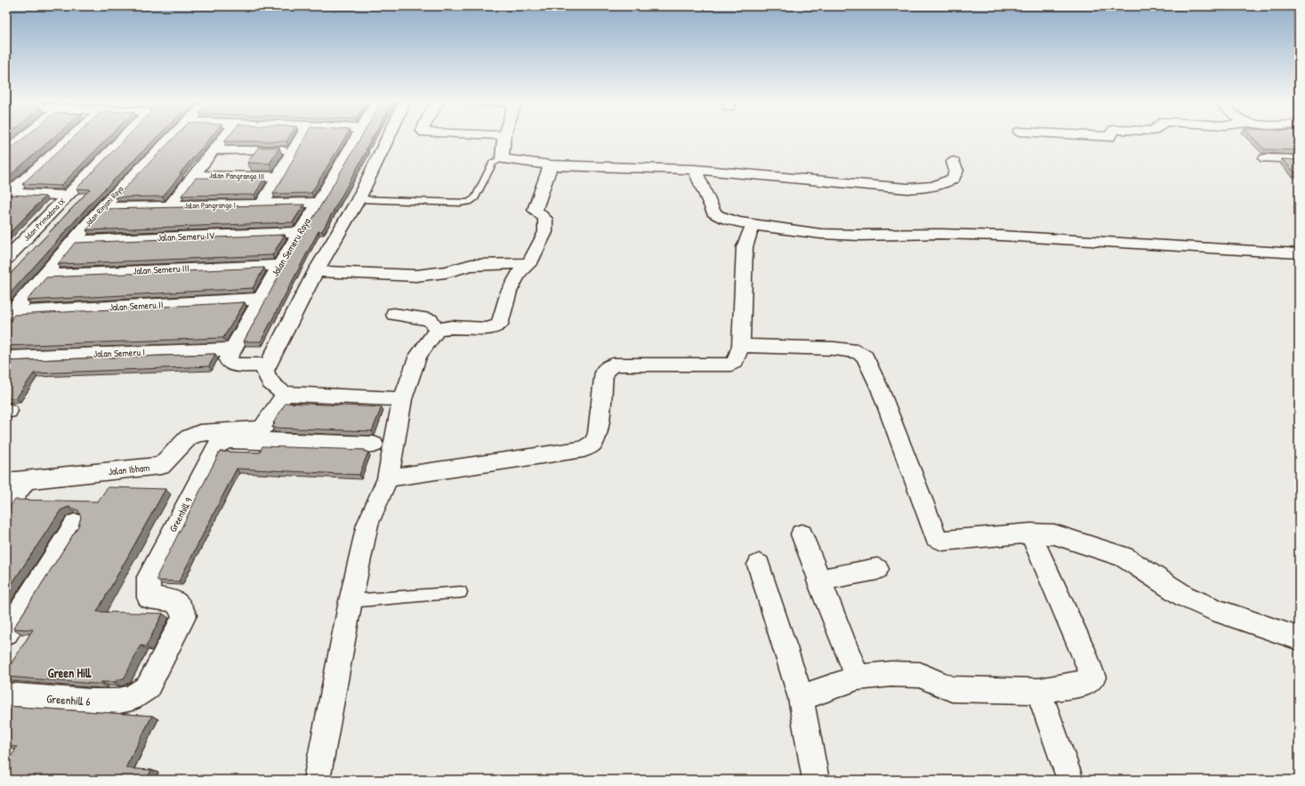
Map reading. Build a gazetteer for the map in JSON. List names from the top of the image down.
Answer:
{
  "streets": {
    "street": [
      "Jalan Pangrango III",
      "Jalan Pangrango I",
      "Jalan Rinjani Raya",
      "Jalan Primadana IX",
      "Jalan Semeru IV",
      "Jalan Semeru Raya",
      "Jalan Semeru III",
      "Jalan Semeru II",
      "Jalan Semeru I",
      "Jalan Ibham",
      "Greenhill 9",
      "Greenhill 6"
    ]
  },
  "crossings": [
    ["Jalan Pangrango I", "Jalan Rinjani Raya"],
    ["Jalan Pangrango I", "Jalan Semeru Raya"],
    ["Jalan Rinjani Raya", "Jalan Semeru IV"],
    ["Jalan Rinjani Raya", "Jalan Semeru III"],
    ["Jalan Rinjani Raya", "Jalan Semeru II"],
    ["Jalan Semeru IV", "Jalan Semeru Raya"],
    ["Jalan Semeru Raya", "Jalan Semeru III"],
    ["Jalan Semeru Raya", "Jalan Semeru II"],
    ["Jalan Semeru Raya", "Jalan Semeru I"],
    ["Greenhill 9", "Greenhill 6"]
  ],
  "districts": ["Green Hill"]
}
